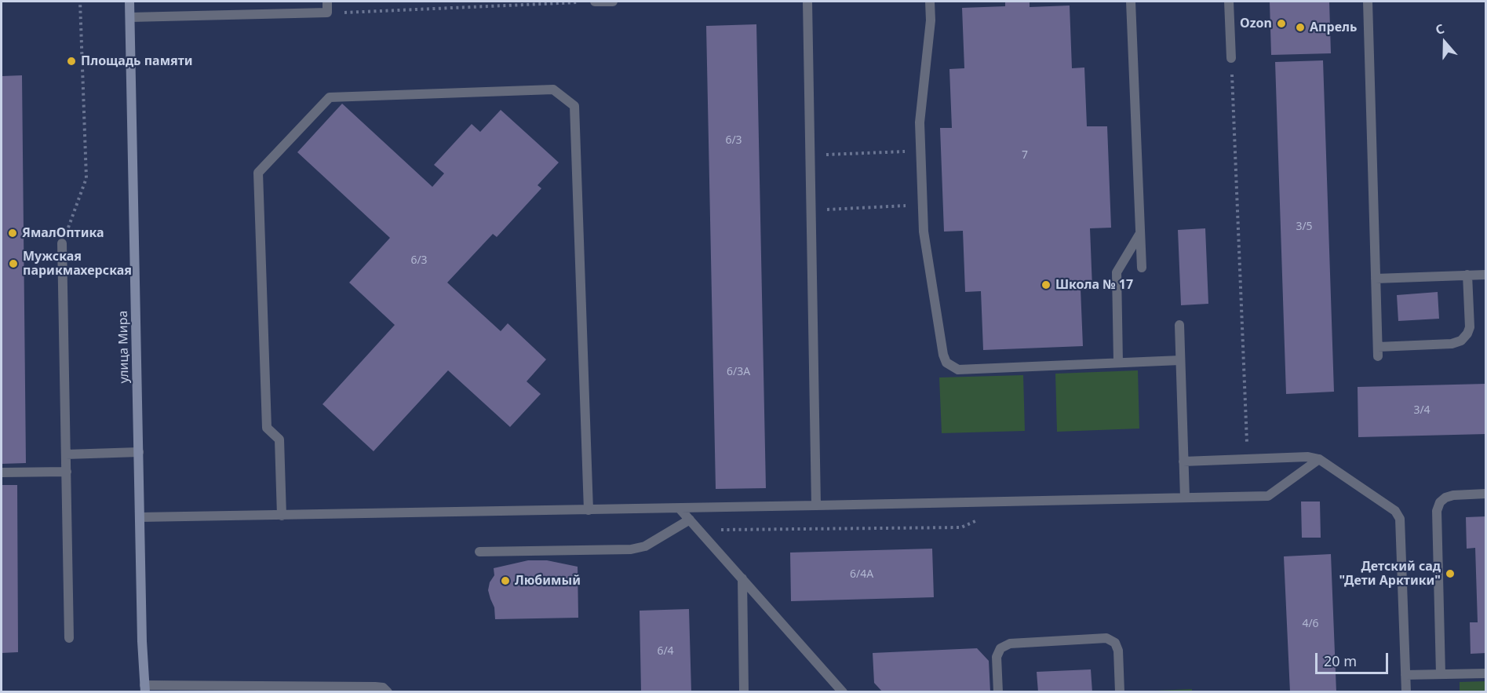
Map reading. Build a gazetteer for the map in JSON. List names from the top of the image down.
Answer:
{
  "streets": {
    "street": ["улица Мира"]
  },
  "places": [
    "Ozon",
    "Апрель",
    "Площадь памяти",
    "ЯмалОптика",
    "Мужская парикмахерская",
    "Школа № 17",
    "Детский сад \"Дети Арктики\"",
    "Любимый"
  ],
  "house_numbers": [
    "6/3",
    "7",
    "3/5",
    "6/3",
    "6/3А",
    "3/4",
    "6/4А",
    "4/6",
    "6/4"
  ],
  "scale_bar": "20 m",
  "north": "top"
}
